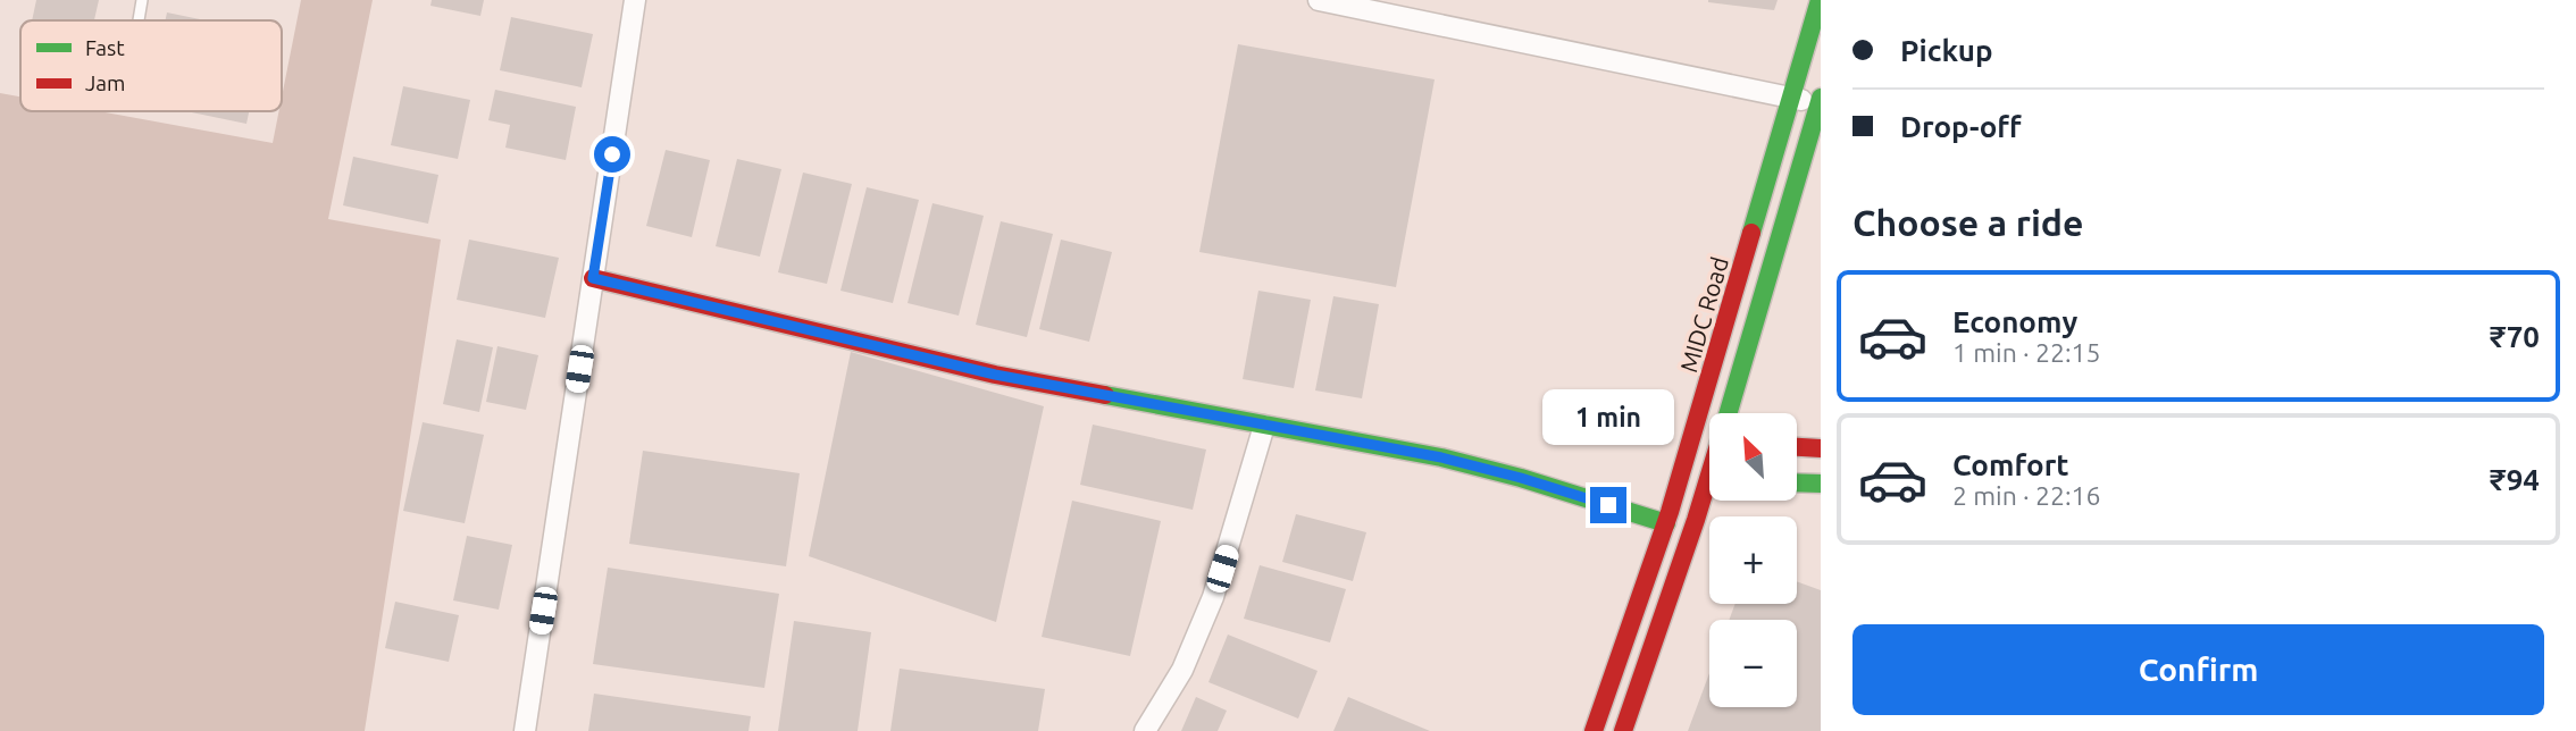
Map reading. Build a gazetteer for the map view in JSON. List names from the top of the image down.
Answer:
{
  "streets": {
    "main road": ["MIDC Road"]
  },
  "legend": ["Fast", "Jam"],
  "north": "top left",
  "page": {
    "banner": ["Pickup", "Drop-off"],
    "heading": "Choose a ride",
    "list": [
      {
        "name": "Economy",
        "note": "1 min · 22:15",
        "value": "₹70"
      },
      {
        "name": "Comfort",
        "note": "2 min · 22:16",
        "value": "₹94"
      }
    ],
    "bubble": "1 min",
    "map_buttons": ["+", "−"],
    "buttons": "Confirm"
  }
}
